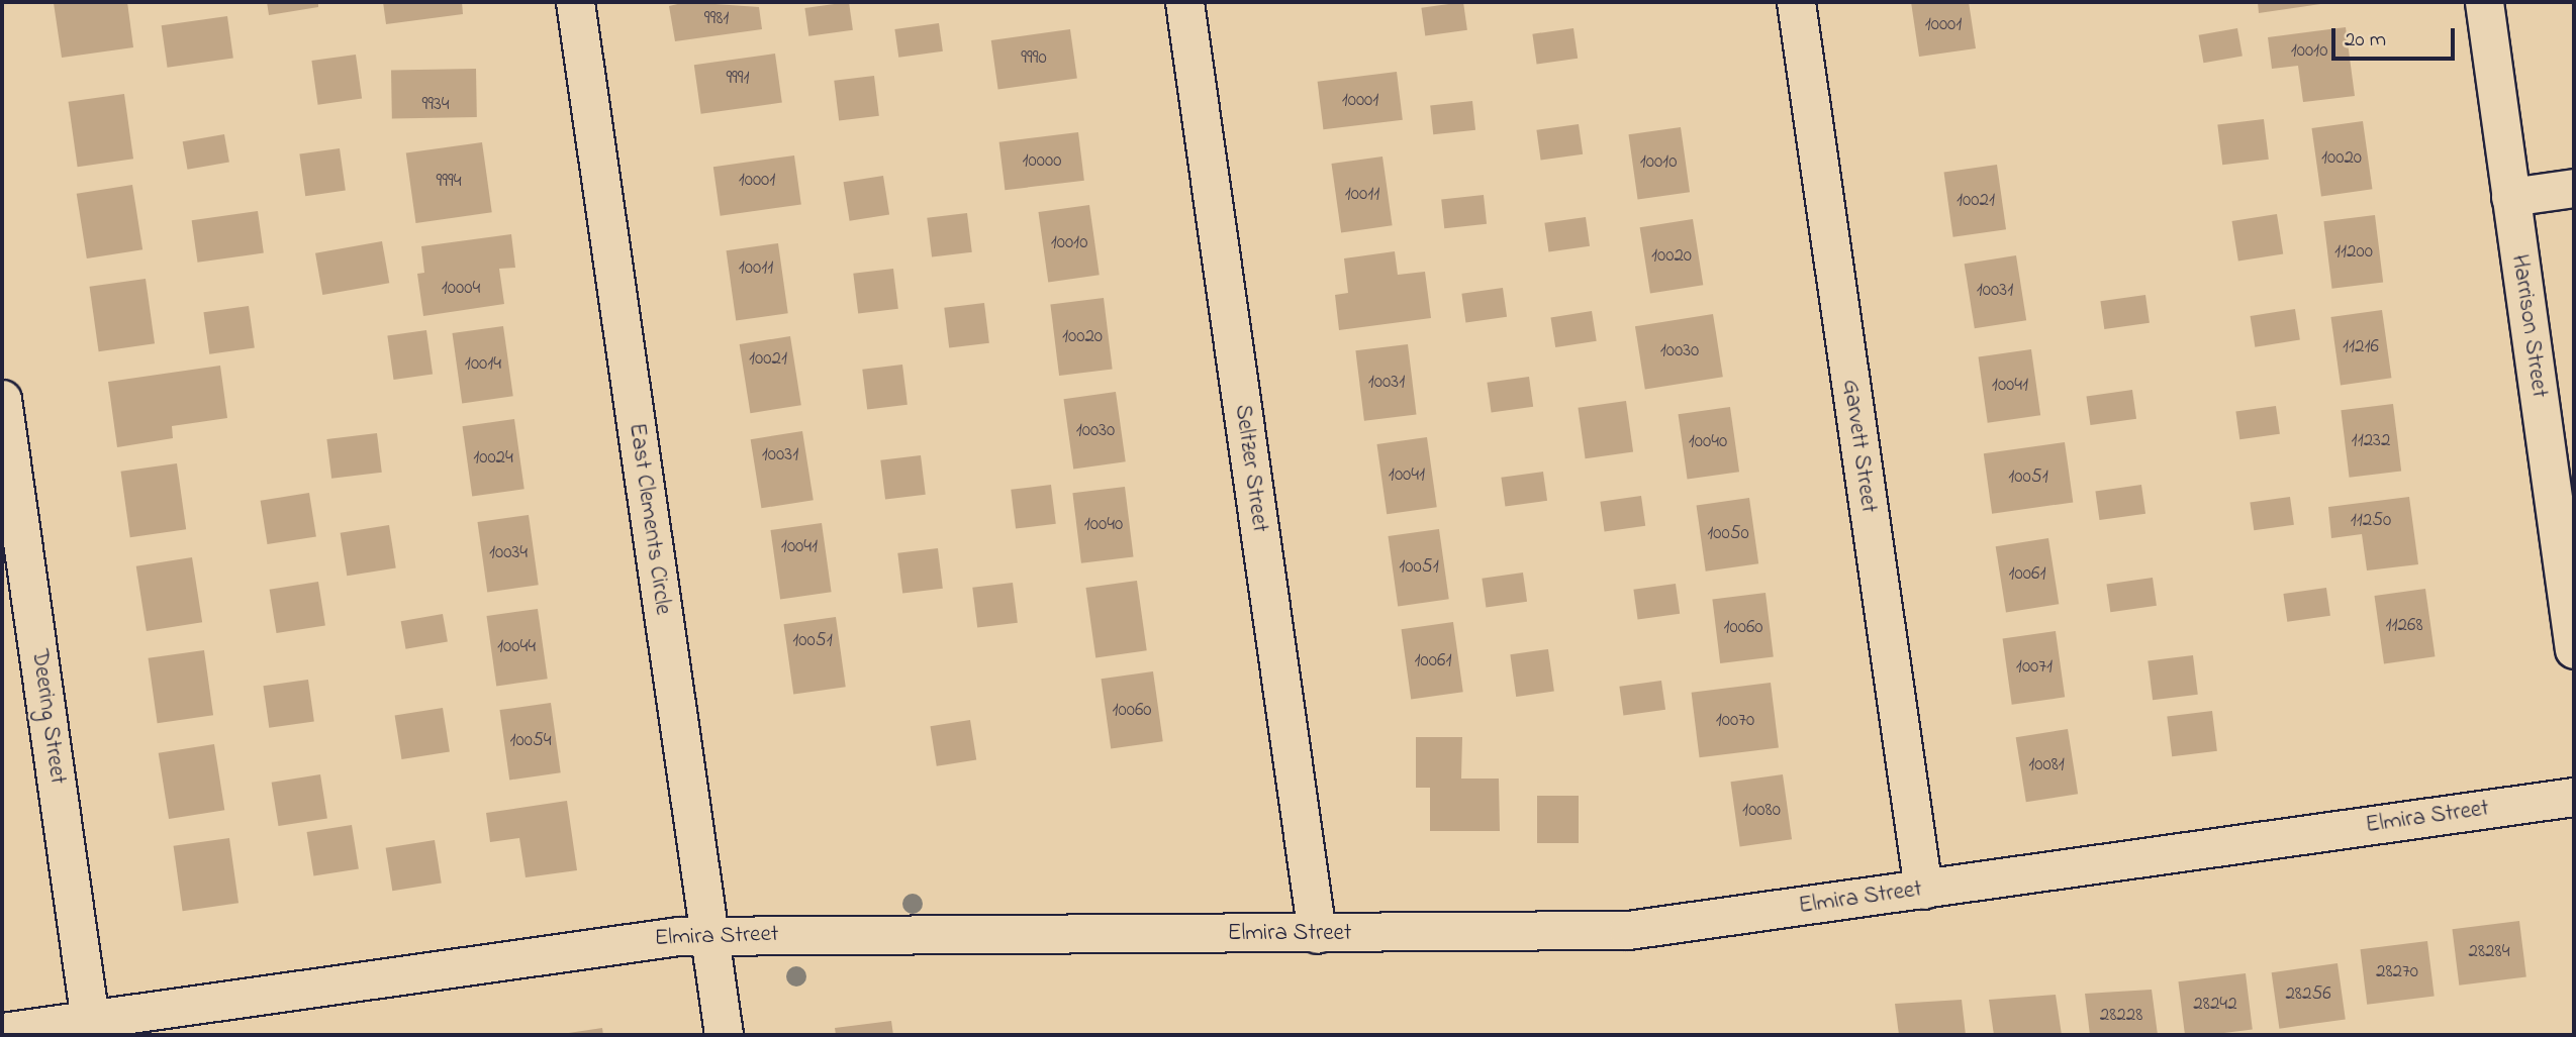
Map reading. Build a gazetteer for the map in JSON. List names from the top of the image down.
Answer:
{
  "streets": {
    "street": [
      "Harrison Street",
      "Garvett Street",
      "Seltzer Street",
      "East Clements Circle",
      "Deering Street",
      "Elmira Street"
    ]
  },
  "crossings": [
    ["Garvett Street", "Elmira Street"],
    ["Seltzer Street", "Elmira Street"],
    ["East Clements Circle", "Elmira Street"],
    ["Deering Street", "Elmira Street"]
  ],
  "house_numbers": [
    "9981",
    "10001",
    "10010",
    "9990",
    "9991",
    "10001",
    "9934",
    "10020",
    "10000",
    "10010",
    "10001",
    "9994",
    "10011",
    "10021",
    "10010",
    "11200",
    "10020",
    "10011",
    "10004",
    "10031",
    "10020",
    "11216",
    "10030",
    "10021",
    "10014",
    "10031",
    "10041",
    "10030",
    "11232",
    "10040",
    "10031",
    "10024",
    "10041",
    "10051",
    "11250",
    "10040",
    "10050",
    "10041",
    "10034",
    "10051",
    "10061",
    "11268",
    "10060",
    "10051",
    "10044",
    "10061",
    "10071",
    "10060",
    "10070",
    "10054",
    "10081",
    "10080",
    "28284",
    "28270",
    "28256",
    "28242",
    "28228"
  ],
  "scale_bar": "20 m"
}
